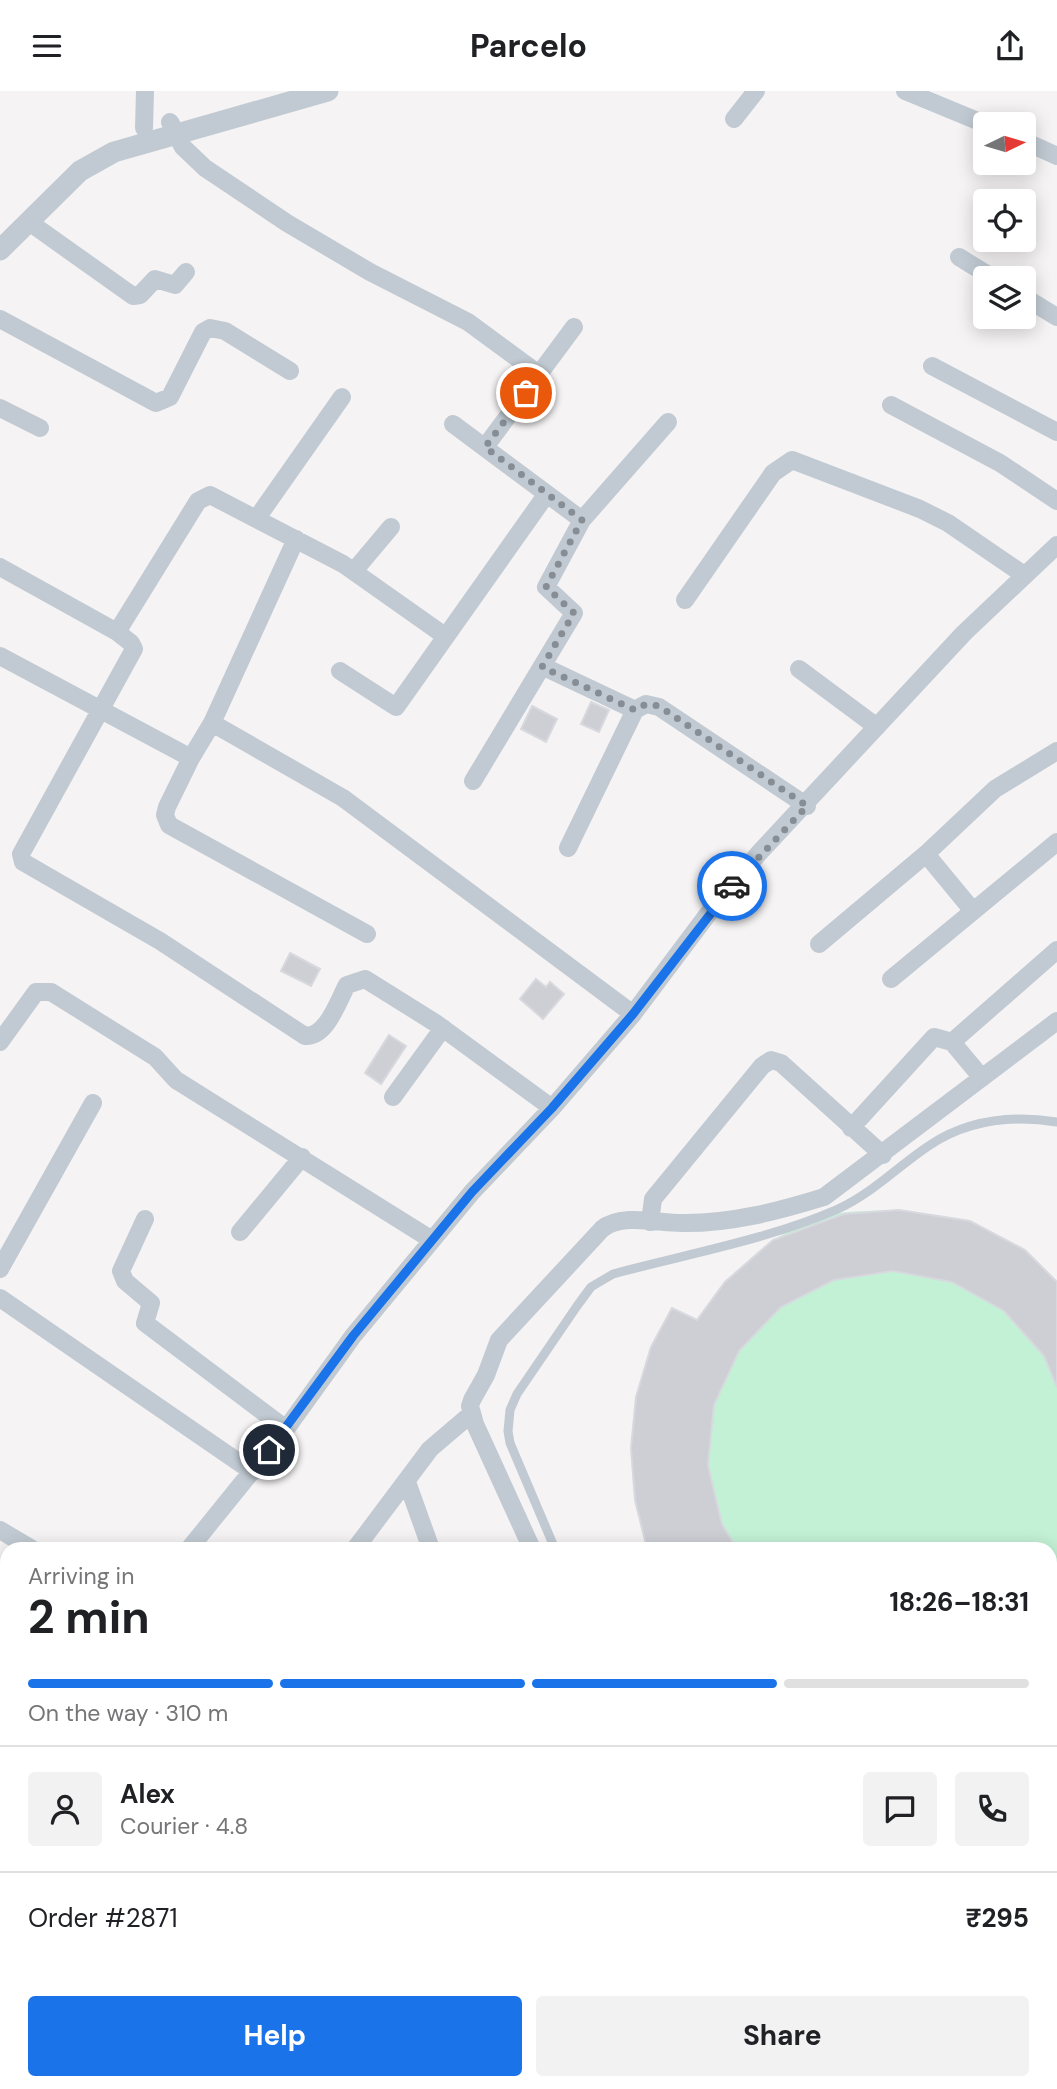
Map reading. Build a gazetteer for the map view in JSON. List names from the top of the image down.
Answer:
{
  "north": "right",
  "page": {
    "header": "Parcelo",
    "heading": ["2 min", "Arriving in", "18:26–18:31"],
    "panel": [
      "Alex",
      "Courier · 4.8",
      "Order #2871",
      "₹295"
    ],
    "bar": "On the way · 310 m",
    "buttons": ["Help", "Share"]
  }
}
